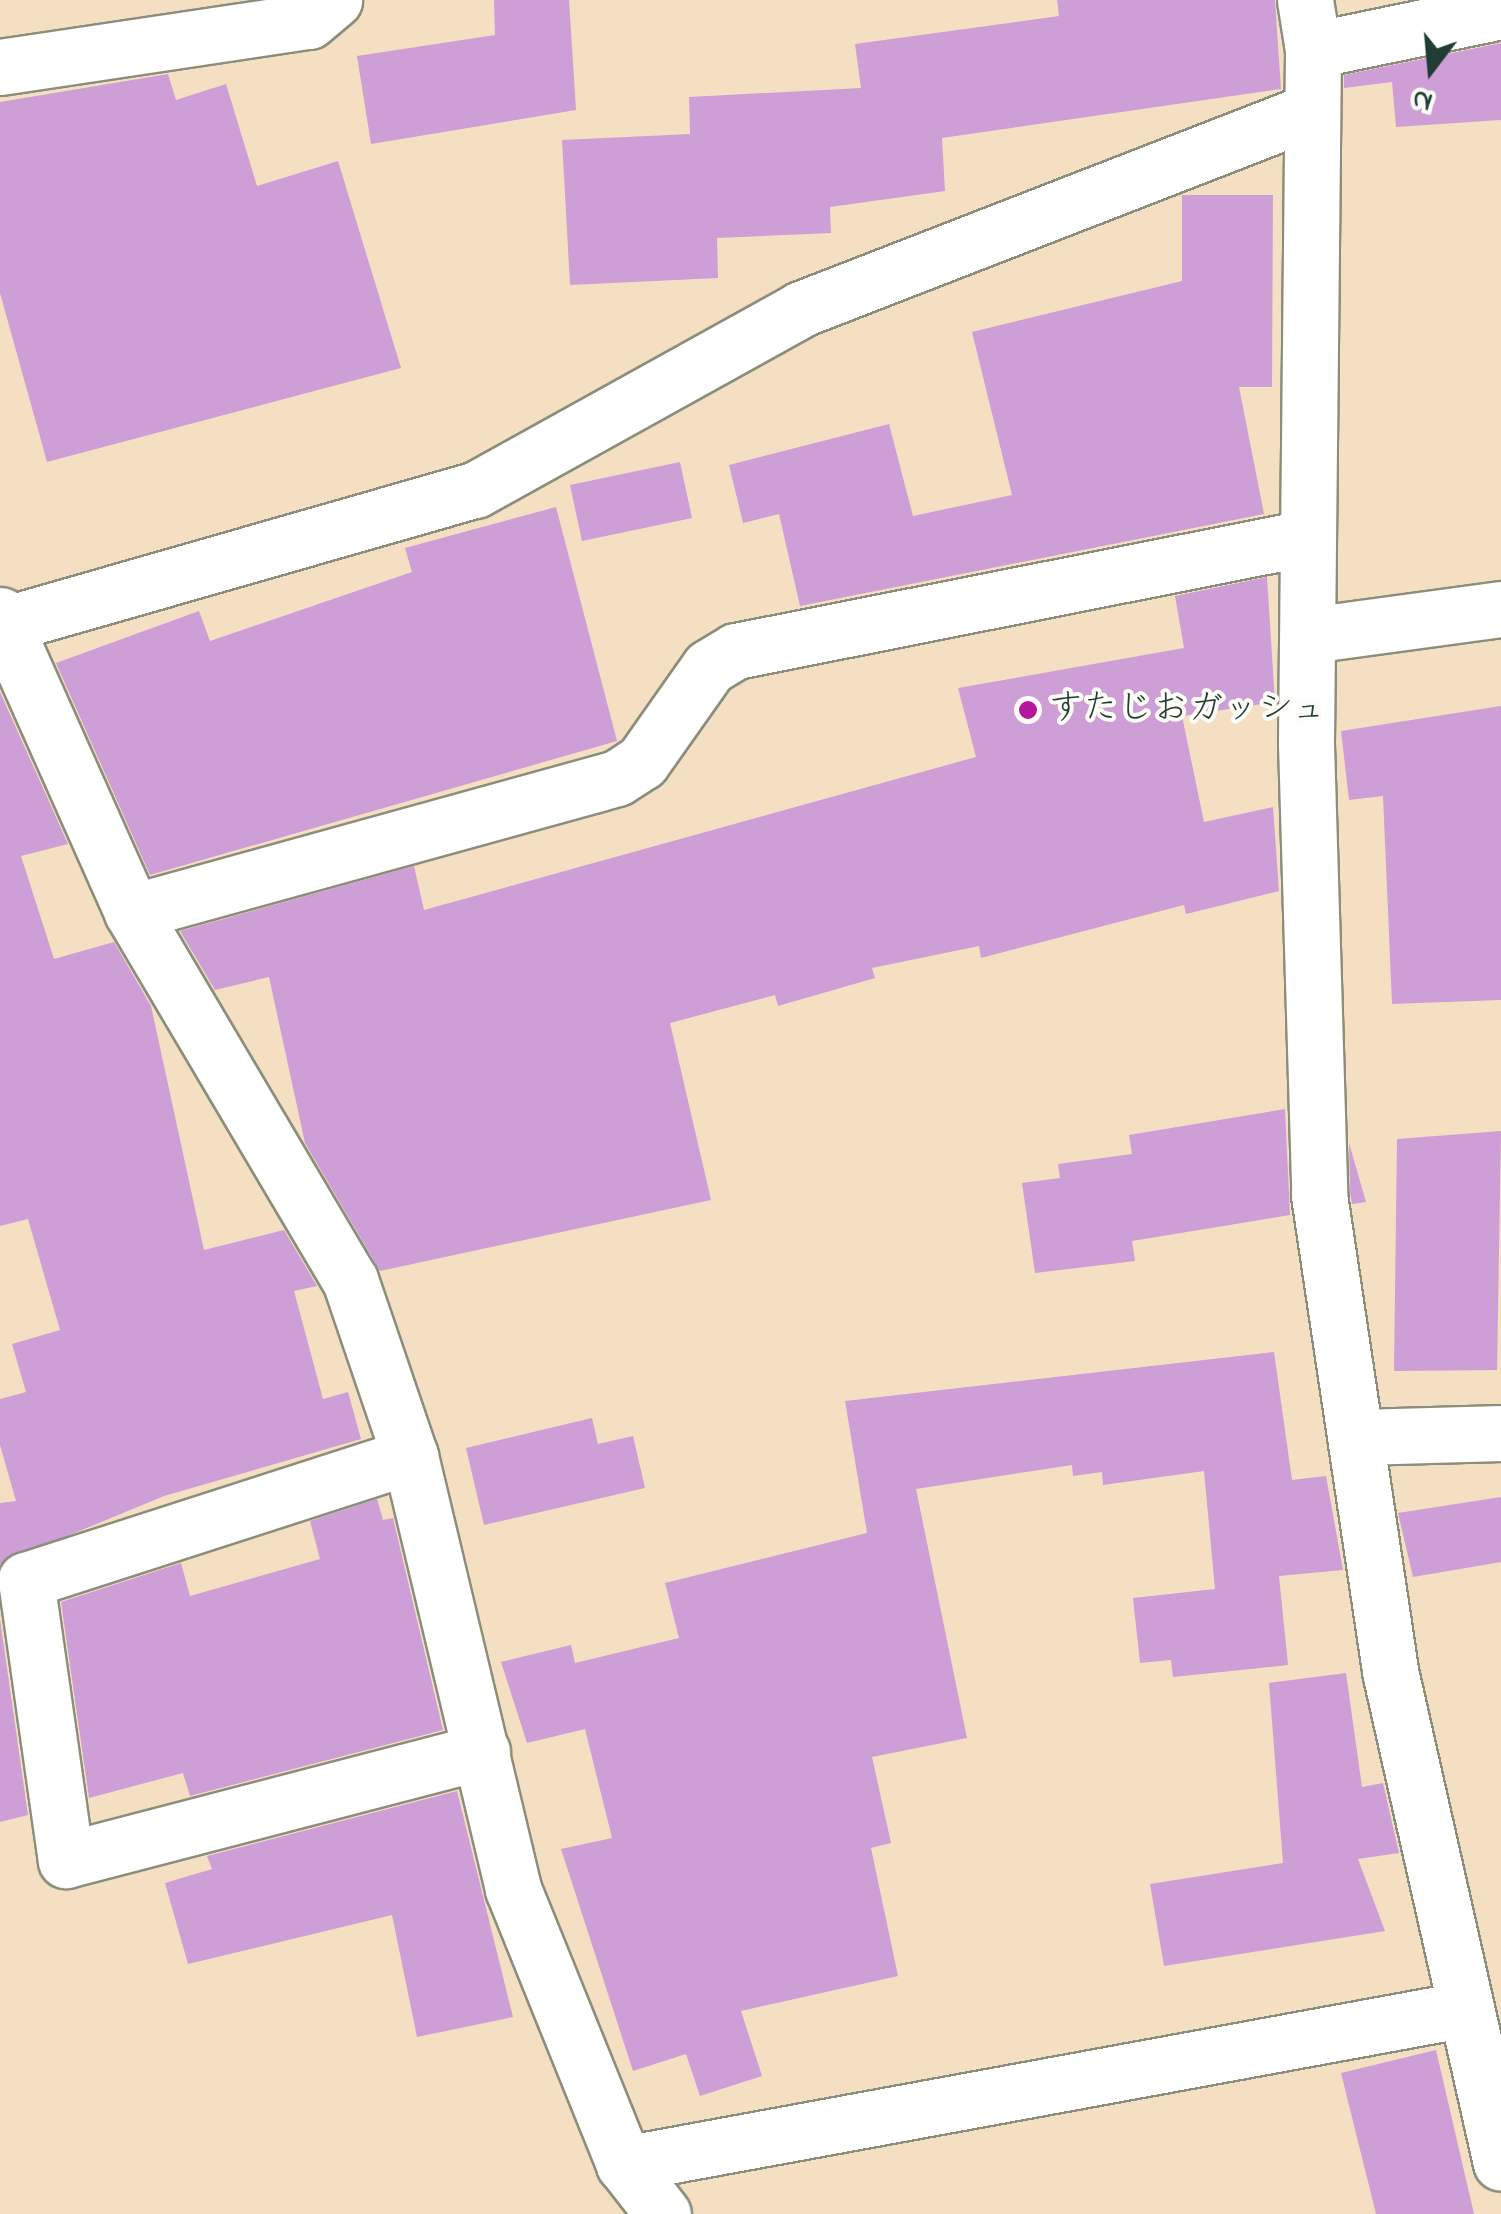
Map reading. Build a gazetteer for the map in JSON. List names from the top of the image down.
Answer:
{
  "places": ["すたじおガッシュ"],
  "north": "bottom"
}
